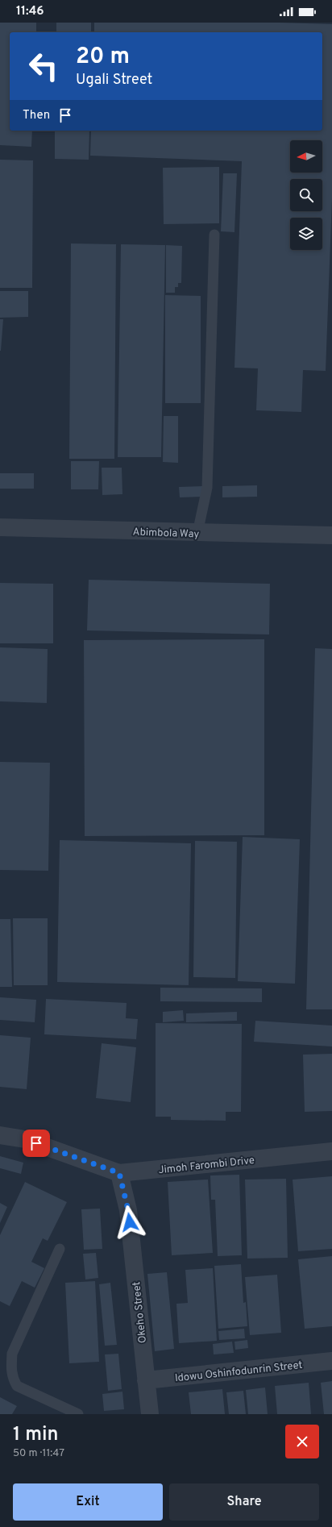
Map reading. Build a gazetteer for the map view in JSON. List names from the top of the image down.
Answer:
{
  "streets": {
    "street": [
      "Abimbola Way",
      "Jimoh Farombi Drive",
      "Okeho Street",
      "Idowu Oshinfodunrin Street"
    ]
  },
  "crossings": [
    ["Jimoh Farombi Drive", "Okeho Street"],
    ["Okeho Street", "Idowu Oshinfodunrin Street"]
  ],
  "north": "left",
  "page": {
    "status": "11:46",
    "turn": ["20 m", "Ugali Street"],
    "then": "Then",
    "heading": ["1 min", "50 m · 11:47"],
    "buttons": ["Exit", "Share"]
  }
}
